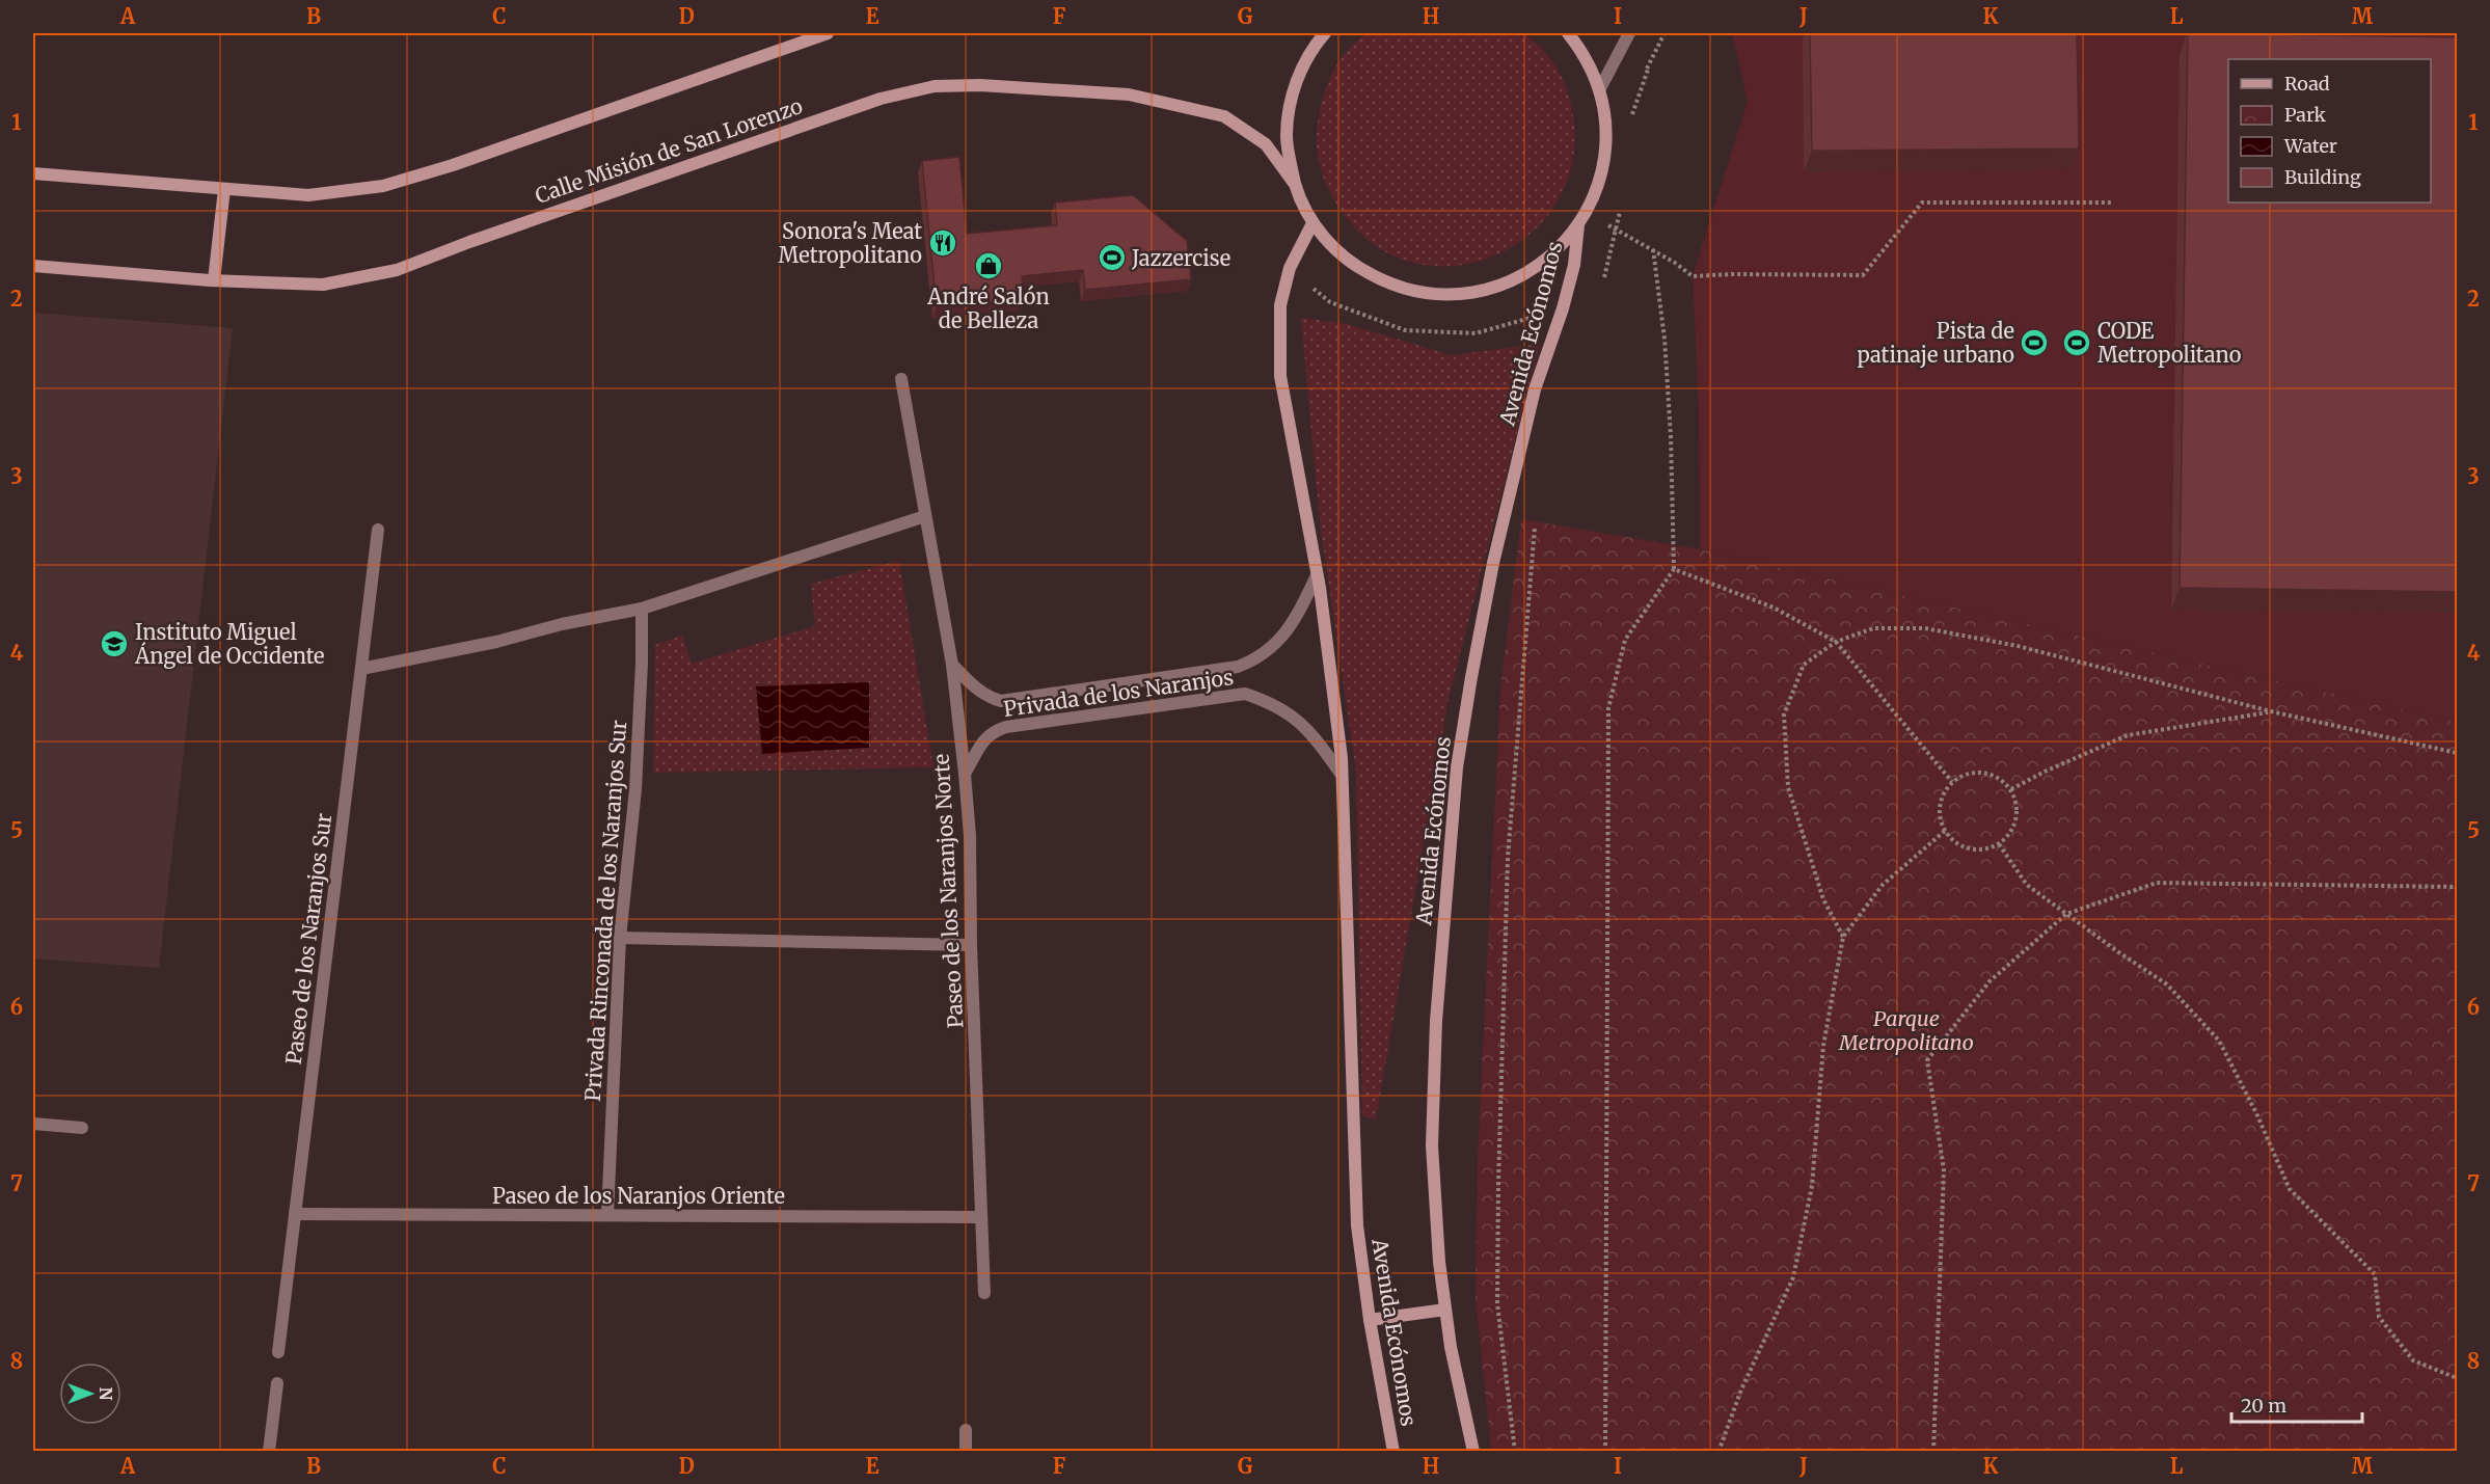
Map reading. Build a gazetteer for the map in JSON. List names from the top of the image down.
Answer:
{
  "streets": {
    "street": [
      "Calle Misión de San Lorenzo",
      "Avenida Ecónomos",
      "Privada de los Naranjos",
      "Paseo de los Naranjos Norte",
      "Privada Rinconada de los Naranjos Sur",
      "Paseo de los Naranjos Sur",
      "Paseo de los Naranjos Oriente"
    ]
  },
  "crossings": [
    ["Avenida Ecónomos", "Privada de los Naranjos"],
    ["Privada de los Naranjos", "Paseo de los Naranjos Norte"],
    ["Paseo de los Naranjos Norte", "Paseo de los Naranjos Oriente"],
    ["Privada Rinconada de los Naranjos Sur", "Paseo de los Naranjos Oriente"],
    ["Paseo de los Naranjos Sur", "Paseo de los Naranjos Oriente"]
  ],
  "parks": ["Parque Metropolitano"],
  "places": {
    "restaurant": ["Sonora's Meat Metropolitano"],
    "sports": ["Jazzercise", "Pista de patinaje urbano", "CODE Metropolitano"],
    "shop": ["André Salón de Belleza"],
    "school or university": ["Instituto Miguel Ángel de Occidente"]
  },
  "legend": [
    "Road",
    "Park",
    "Water",
    "Building"
  ],
  "scale_bar": "20 m",
  "north": "right",
  "grid": {
    "columns": [
      "A",
      "B",
      "C",
      "D",
      "E",
      "F",
      "G",
      "H",
      "I",
      "J",
      "K",
      "L",
      "M"
    ],
    "rows": [
      "1",
      "2",
      "3",
      "4",
      "5",
      "6",
      "7",
      "8"
    ]
  }
}
